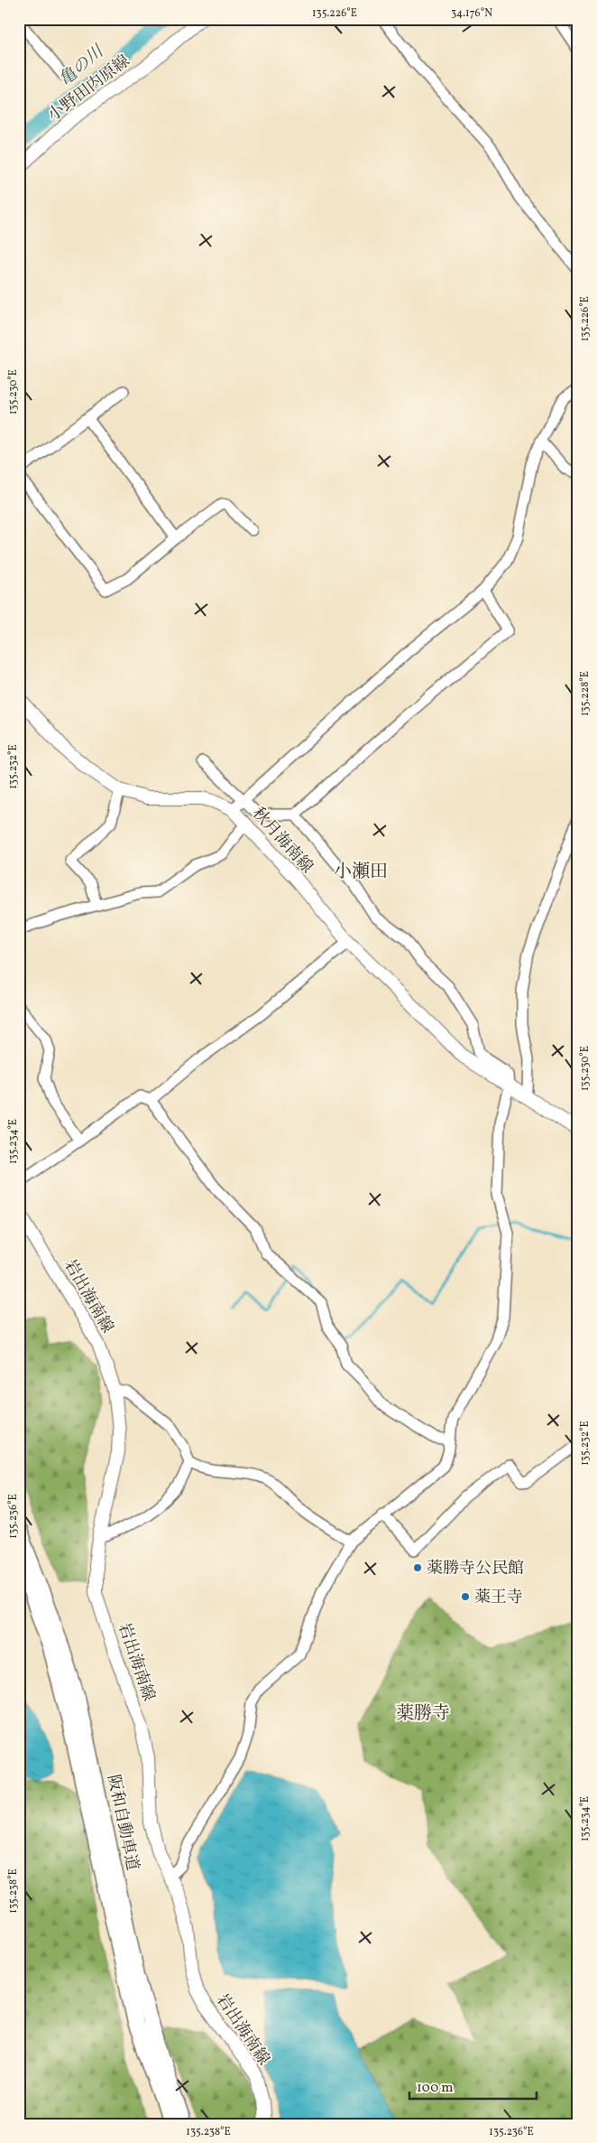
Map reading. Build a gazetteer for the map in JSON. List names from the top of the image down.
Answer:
{
  "streets": {
    "highway": ["阪和自動車道"],
    "main road": ["小野田内原線", "秋月海南線", "岩出海南線"]
  },
  "districts": ["小瀬田", "薬勝寺"],
  "water": ["亀の川"],
  "places": ["薬勝寺公民館", "薬王寺"],
  "scale_bar": "100 m",
  "coordinates": [
    "135.226°E",
    "34.176°N",
    "135.230°E",
    "135.228°E",
    "135.232°E",
    "135.234°E",
    "135.236°E",
    "135.238°E"
  ]
}
